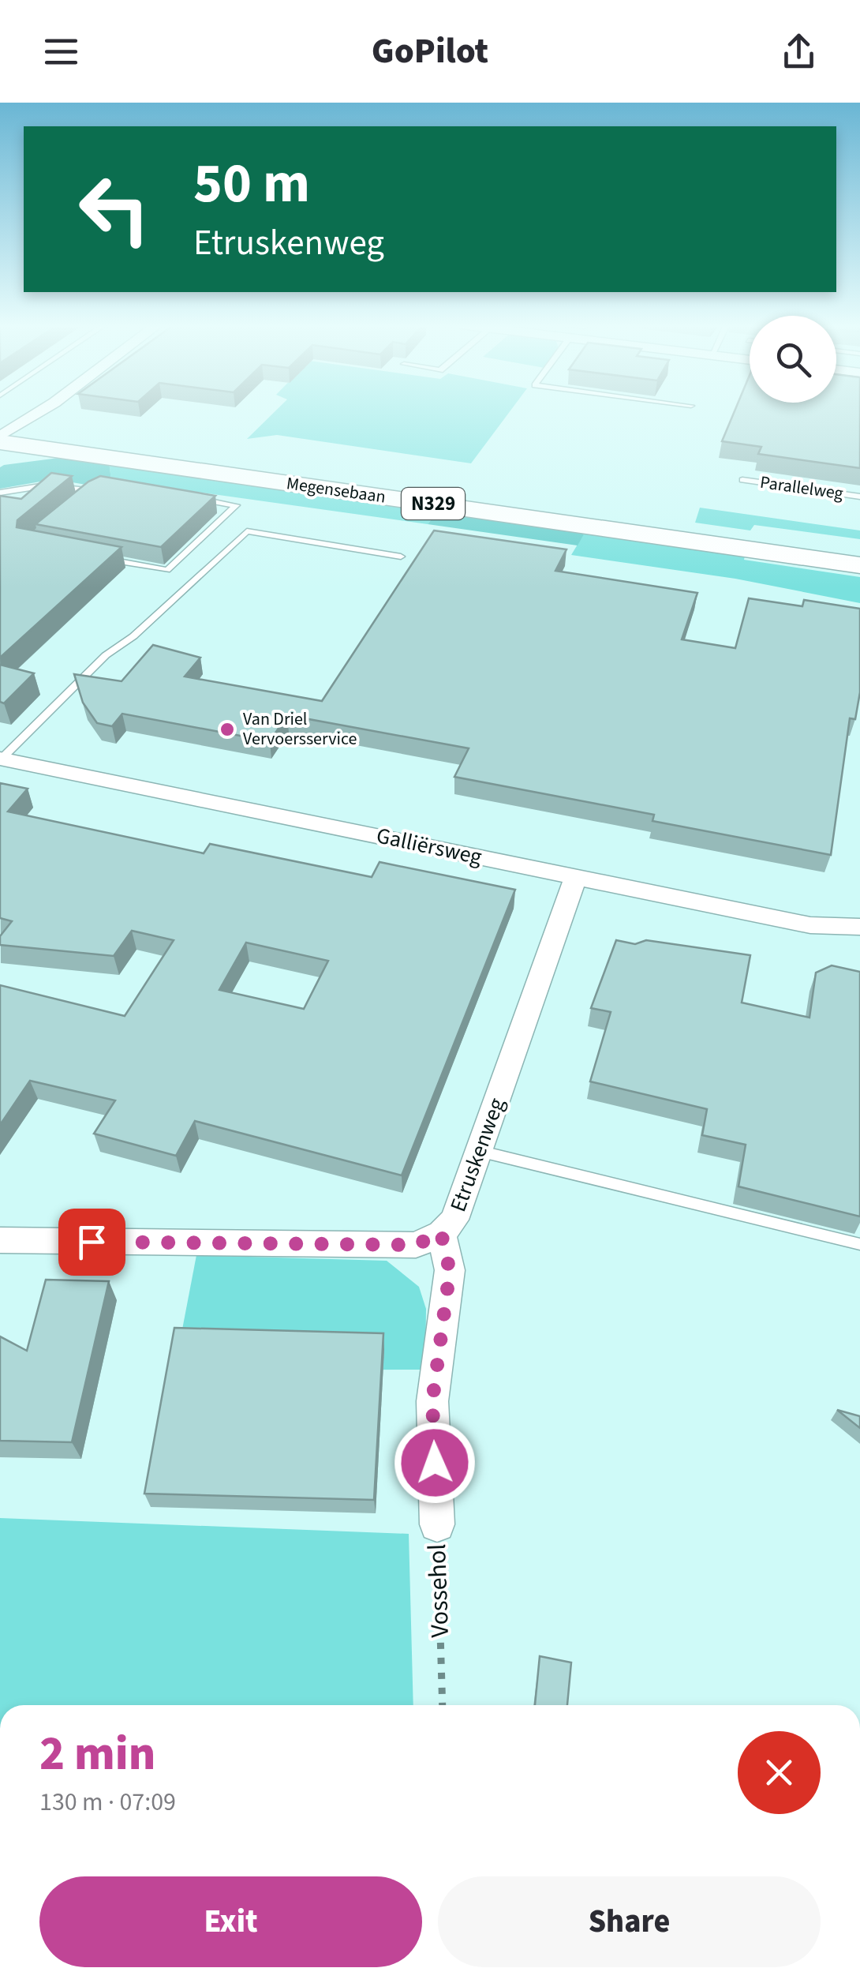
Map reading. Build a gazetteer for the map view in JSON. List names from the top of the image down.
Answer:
{
  "streets": {
    "main road": ["Megensebaan", "N329"],
    "street": ["Galliërsweg", "Etruskenweg", "Vossehol"],
    "lane": ["Parallelweg"]
  },
  "crossings": [
    ["Galliërsweg", "Etruskenweg"],
    ["Etruskenweg", "Vossehol"]
  ],
  "places": ["Van Driel Vervoersservice"],
  "page": {
    "header": "GoPilot",
    "turn": ["50 m", "Etruskenweg"],
    "heading": ["2 min", "130 m · 07:09"],
    "buttons": ["Exit", "Share"]
  }
}
